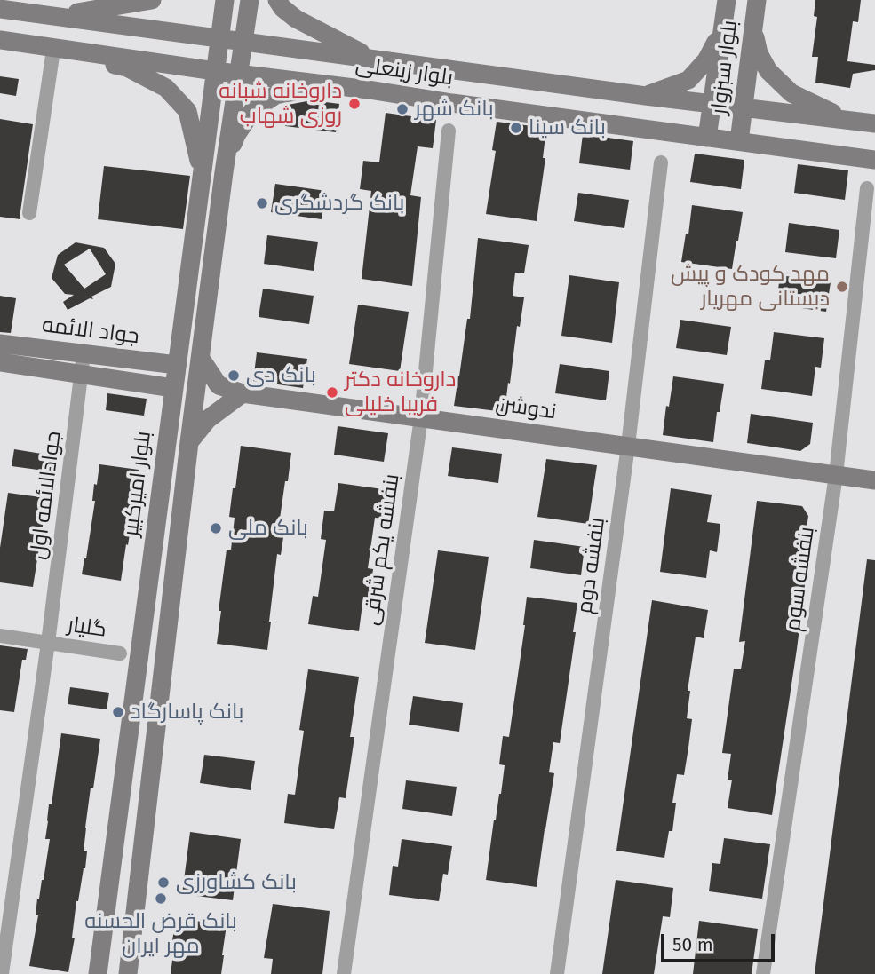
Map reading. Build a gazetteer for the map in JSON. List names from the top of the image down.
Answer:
{
  "streets": {
    "main road": [
      "بلوار سبزوار",
      "بلوار زینعلی",
      "جواد الائمه",
      "ندوشن",
      "بلوار امیرکبیر"
    ],
    "street": [
      "جوادالائمه اول",
      "بنفشه یکم شرقی",
      "بنفشه دوم",
      "بنفشه سوم",
      "گلیار"
    ]
  },
  "crossings": [
    ["بلوار سبزوار", "بلوار زینعلی"],
    ["بلوار زینعلی", "بلوار امیرکبیر"],
    ["جواد الائمه", "بلوار امیرکبیر"],
    ["جواد الائمه", "جوادالائمه اول"],
    ["ندوشن", "بنفشه یکم شرقی"],
    ["ندوشن", "بنفشه دوم"],
    ["ندوشن", "بنفشه سوم"],
    ["جوادالائمه اول", "گلیار"]
  ],
  "places": [
    "داروخانه شبانه روزی شهاب",
    "بانک شهر",
    "بانک سینا",
    "بانک گردشگری",
    "مهد کودک و پیش دبستانی مهریار",
    "بانک دی",
    "داروخانه دکتر فریبا خلیلی",
    "بانک ملی",
    "بانک پاسارگاد",
    "بانک کشاورزی",
    "بانک قرض الحسنه مهر ایران"
  ],
  "scale_bar": "50 m"
}
